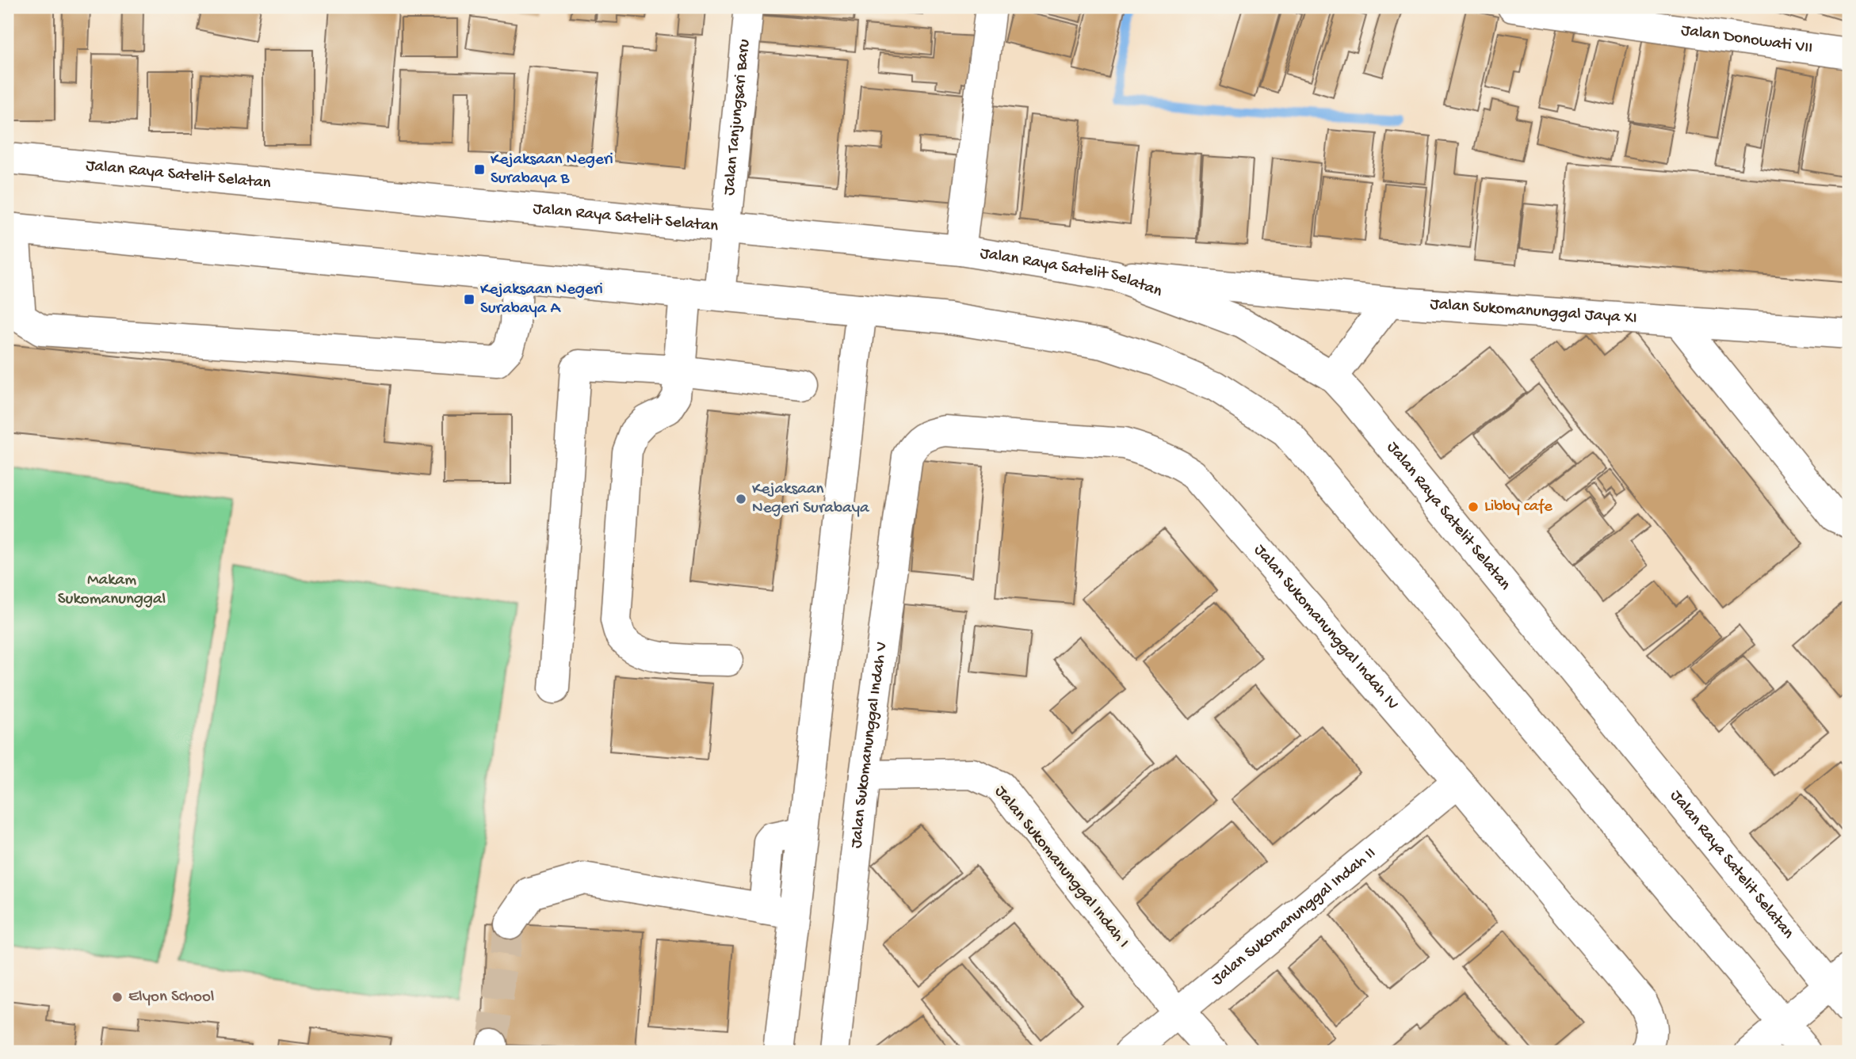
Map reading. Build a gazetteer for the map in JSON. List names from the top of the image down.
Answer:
{
  "streets": {
    "street": [
      "Jalan Donowati VII",
      "Jalan Tanjungsari Baru",
      "Jalan Raya Satelit Selatan",
      "Jalan Sukomanunggal Jaya XI",
      "Jalan Sukomanunggal Indah IV",
      "Jalan Sukomanunggal Indah V",
      "Jalan Sukomanunggal Indah I",
      "Jalan Sukomanunggal Indah II"
    ]
  },
  "crossings": [
    ["Jalan Tanjungsari Baru", "Jalan Raya Satelit Selatan"],
    ["Jalan Raya Satelit Selatan", "Jalan Sukomanunggal Jaya XI"],
    ["Jalan Sukomanunggal Indah IV", "Jalan Sukomanunggal Indah V"],
    ["Jalan Sukomanunggal Indah IV", "Jalan Sukomanunggal Indah II"],
    ["Jalan Sukomanunggal Indah V", "Jalan Sukomanunggal Indah I"],
    ["Jalan Sukomanunggal Indah I", "Jalan Sukomanunggal Indah II"]
  ],
  "parks": ["Makam Sukomanunggal"],
  "places": {
    "transit": ["Kejaksaan Negeri Surabaya B", "Kejaksaan Negeri Surabaya A"],
    "other": ["Kejaksaan Negeri Surabaya", "Libby cafe", "Elyon School"]
  }
}
